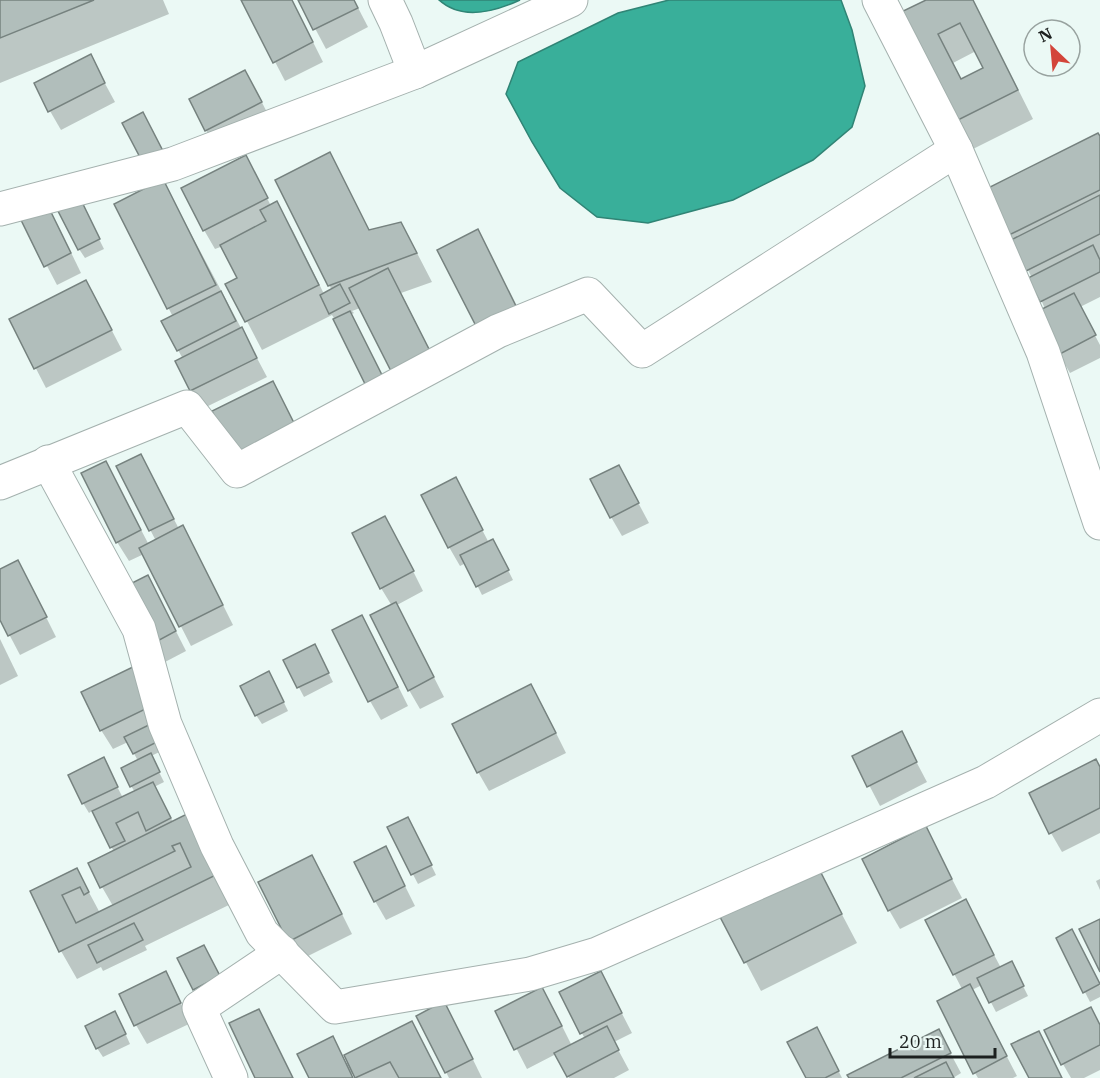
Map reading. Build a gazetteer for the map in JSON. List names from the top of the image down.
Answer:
{
  "scale_bar": "20 m",
  "north": "top left"
}
